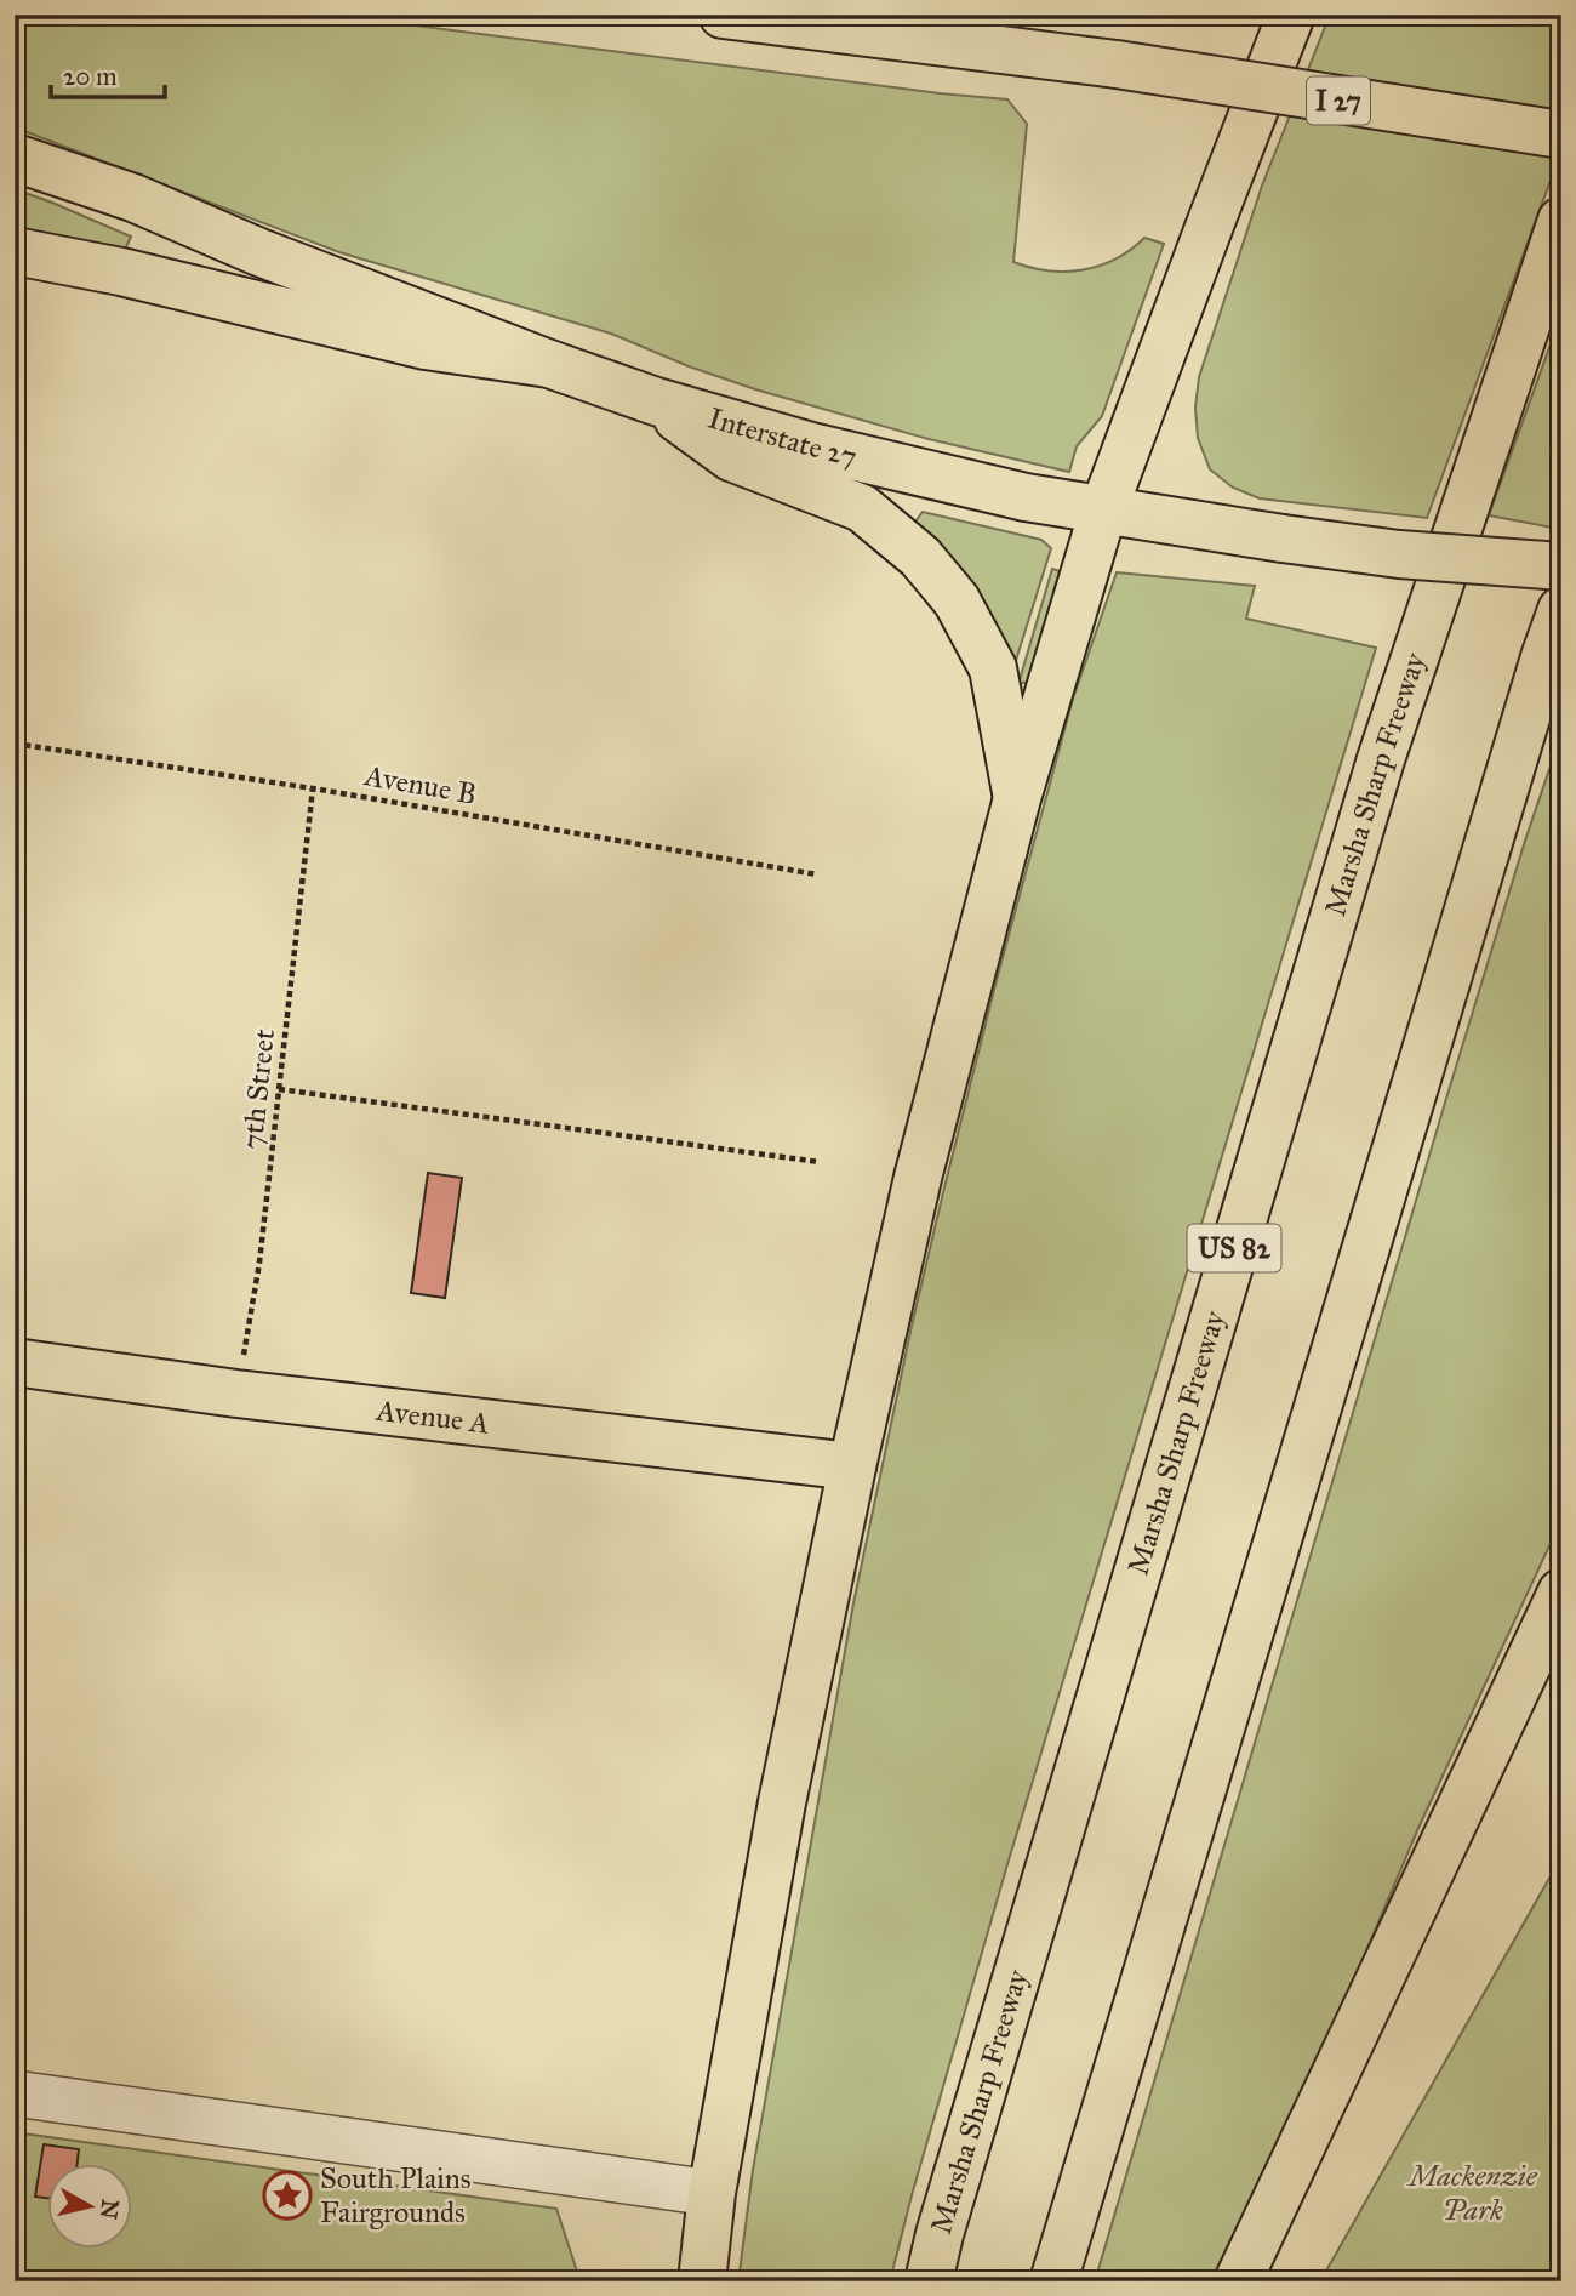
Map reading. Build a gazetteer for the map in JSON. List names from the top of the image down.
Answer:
{
  "streets": {
    "main road": [
      "I 27",
      "Interstate 27",
      "Marsha Sharp Freeway",
      "US 82",
      "Avenue A"
    ],
    "path": ["Avenue B", "7th Street"]
  },
  "crossings": [
    ["Avenue B", "7th Street"],
    ["7th Street", "Avenue A"]
  ],
  "parks": ["Mackenzie Park"],
  "places": {
    "place": ["South Plains Fairgrounds"]
  },
  "scale_bar": "20 m",
  "north": "right"
}
